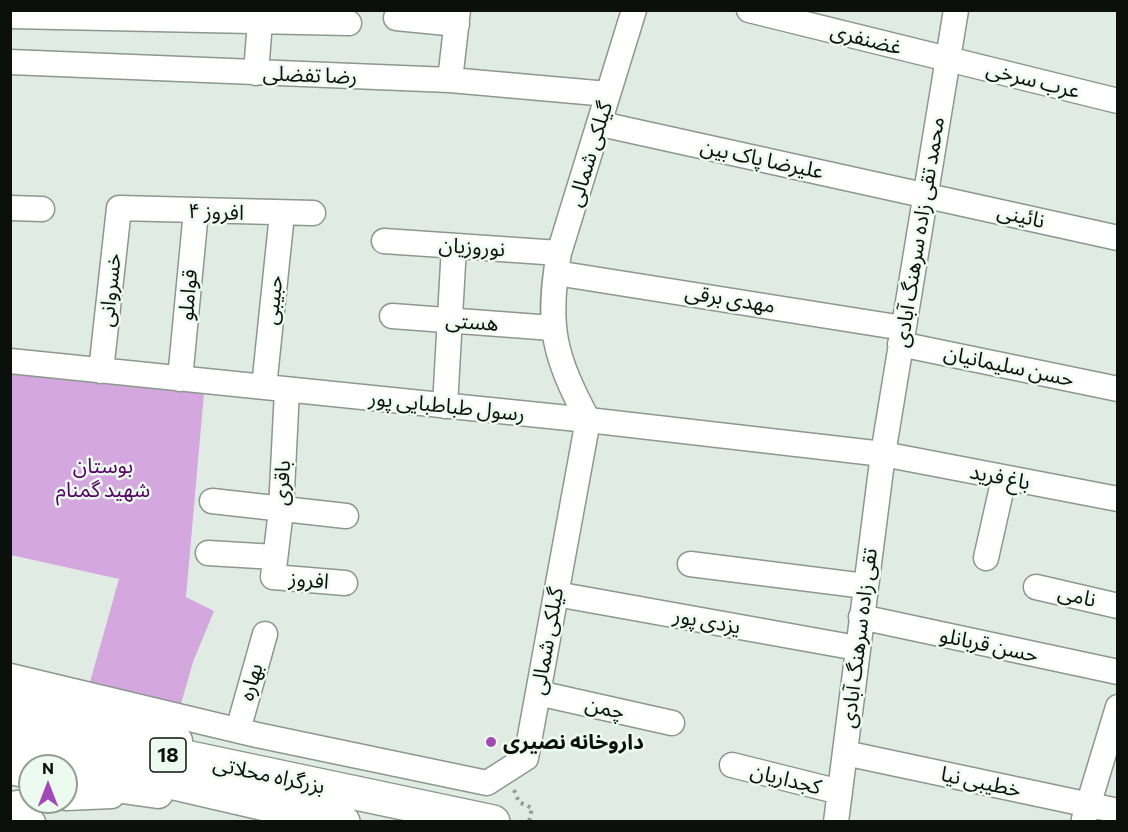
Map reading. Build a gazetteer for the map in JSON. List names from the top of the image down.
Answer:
{
  "streets": {
    "highway": ["18", "بزرگراه محلاتی"],
    "street": [
      "غضنفری",
      "رضا تفضلی",
      "عرب سرخی",
      "گيلکی شمالی",
      "علیرضا پاک بین",
      "افروز ۴",
      "نائینی",
      "محمد تقی زاده سرهنگ آبادی",
      "نوروزیان",
      "خسروانی",
      "قواملو",
      "مهدی برقی",
      "حبیبی",
      "هستی",
      "حسن سلیمانیان",
      "رسول طباطبایی پور",
      "باغ فرید",
      "باقری",
      "افروز",
      "نامی",
      "یزدی پور",
      "تقی زاده سرهنگ آبادی",
      "حسن قربانلو",
      "بهاره",
      "چمن",
      "کجداریان",
      "خطیبی نیا"
    ]
  },
  "crossings": [
    ["غضنفری", "عرب سرخی"],
    ["غضنفری", "محمد تقی زاده سرهنگ آبادی"],
    ["رضا تفضلی", "گيلکی شمالی"],
    ["عرب سرخی", "محمد تقی زاده سرهنگ آبادی"],
    ["گيلکی شمالی", "علیرضا پاک بین"],
    ["گيلکی شمالی", "نوروزیان"],
    ["گيلکی شمالی", "مهدی برقی"],
    ["گيلکی شمالی", "هستی"],
    ["گيلکی شمالی", "رسول طباطبایی پور"],
    ["گيلکی شمالی", "یزدی پور"],
    ["گيلکی شمالی", "بهاره"],
    ["گيلکی شمالی", "چمن"],
    ["علیرضا پاک بین", "نائینی"],
    ["علیرضا پاک بین", "محمد تقی زاده سرهنگ آبادی"],
    ["افروز ۴", "خسروانی"],
    ["افروز ۴", "قواملو"],
    ["افروز ۴", "حبیبی"],
    ["نائینی", "محمد تقی زاده سرهنگ آبادی"],
    ["محمد تقی زاده سرهنگ آبادی", "مهدی برقی"],
    ["محمد تقی زاده سرهنگ آبادی", "حسن سلیمانیان"],
    ["محمد تقی زاده سرهنگ آبادی", "رسول طباطبایی پور"],
    ["محمد تقی زاده سرهنگ آبادی", "باغ فرید"],
    ["محمد تقی زاده سرهنگ آبادی", "تقی زاده سرهنگ آبادی"],
    ["نوروزیان", "مهدی برقی"],
    ["خسروانی", "رسول طباطبایی پور"],
    ["قواملو", "رسول طباطبایی پور"],
    ["مهدی برقی", "حسن سلیمانیان"],
    ["حبیبی", "رسول طباطبایی پور"],
    ["حبیبی", "باقری"],
    ["رسول طباطبایی پور", "باغ فرید"],
    ["رسول طباطبایی پور", "باقری"],
    ["رسول طباطبایی پور", "تقی زاده سرهنگ آبادی"],
    ["باغ فرید", "تقی زاده سرهنگ آبادی"],
    ["باقری", "افروز"],
    ["یزدی پور", "تقی زاده سرهنگ آبادی"],
    ["تقی زاده سرهنگ آبادی", "حسن قربانلو"],
    ["تقی زاده سرهنگ آبادی", "کجداریان"],
    ["تقی زاده سرهنگ آبادی", "خطیبی نیا"]
  ],
  "parks": ["بوستان شهید گمنام"],
  "places": ["داروخانه نصیری"],
  "north": "top"
}
